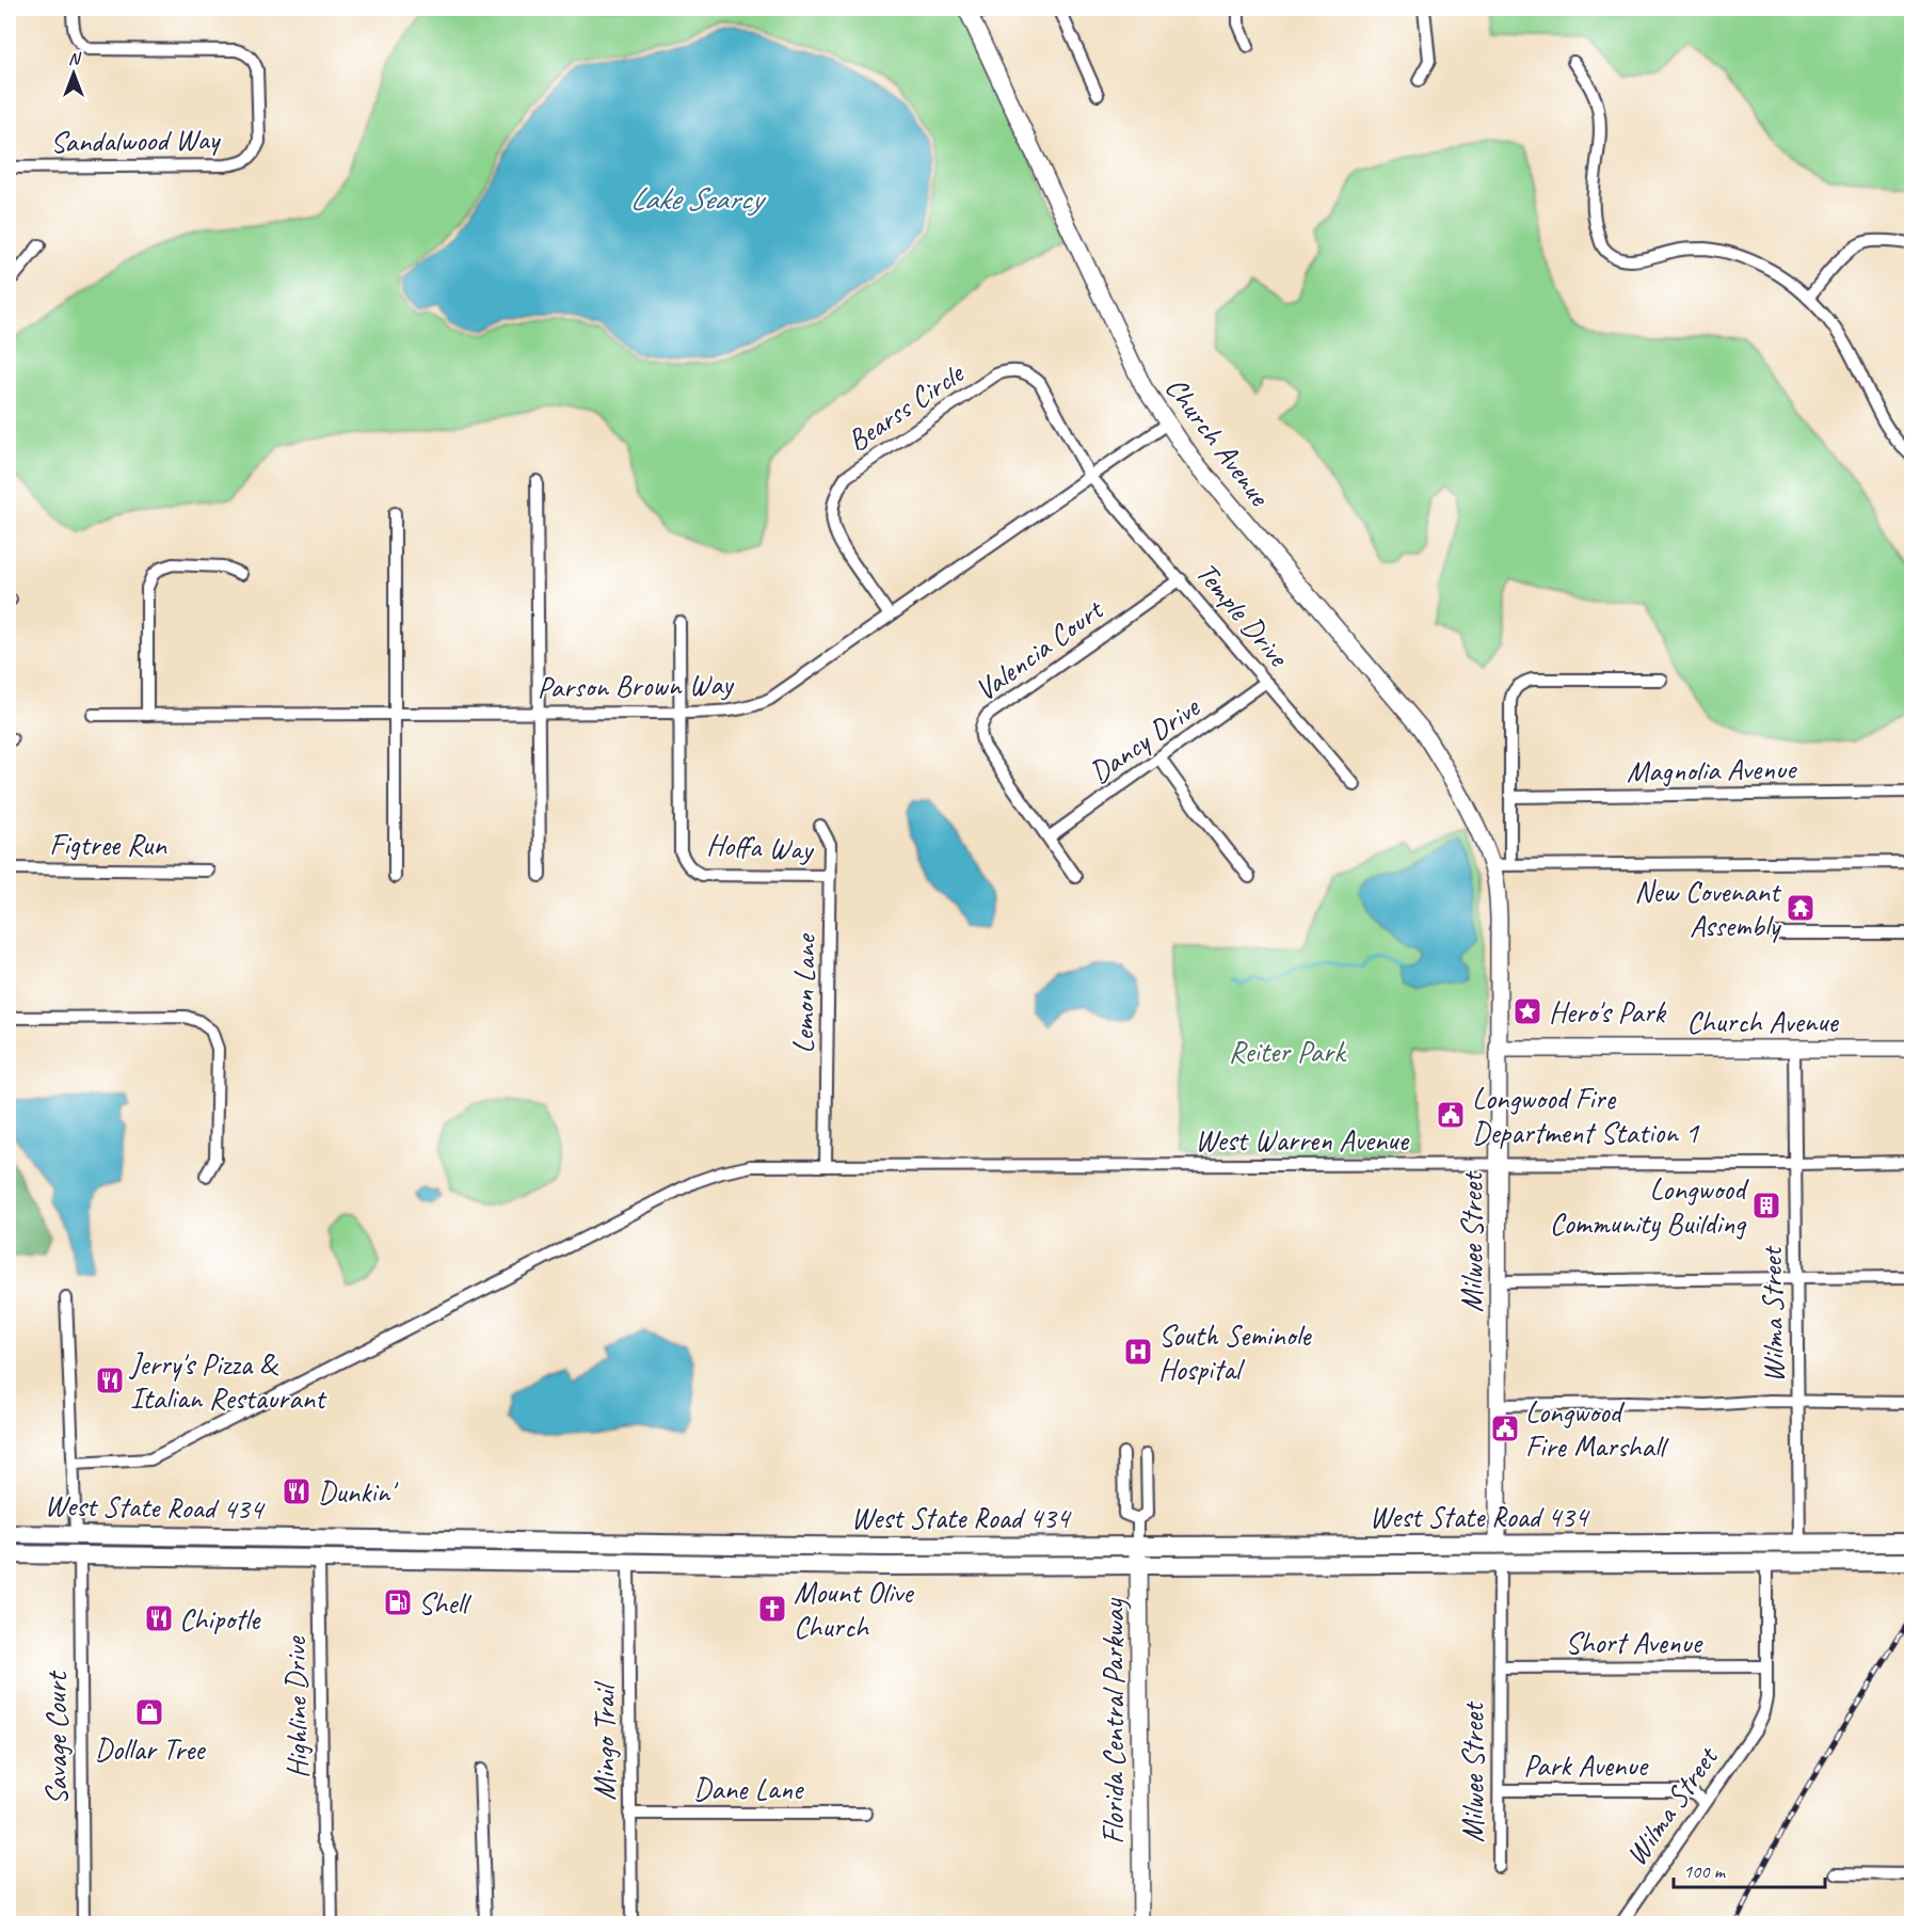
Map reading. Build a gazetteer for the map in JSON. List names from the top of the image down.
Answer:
{
  "streets": {
    "main road": ["West State Road 434"],
    "street": [
      "Sandalwood Way",
      "Bearss Circle",
      "Church Avenue",
      "Temple Drive",
      "Valencia Court",
      "Parson Brown Way",
      "Dancy Drive",
      "Magnolia Avenue",
      "Figtree Run",
      "Hoffa Way",
      "Lemon Lane",
      "West Warren Avenue",
      "Milwee Street",
      "Wilma Street",
      "Short Avenue",
      "Highline Drive",
      "Florida Central Parkway",
      "Savage Court",
      "Mingo Trail",
      "Park Avenue",
      "Dane Lane"
    ]
  },
  "crossings": [
    ["Bearss Circle", "Temple Drive"],
    ["Bearss Circle", "Parson Brown Way"],
    ["Church Avenue", "Parson Brown Way"],
    ["Church Avenue", "Milwee Street"],
    ["Church Avenue", "Wilma Street"],
    ["Temple Drive", "Valencia Court"],
    ["Temple Drive", "Parson Brown Way"],
    ["Temple Drive", "Dancy Drive"],
    ["Valencia Court", "Dancy Drive"],
    ["Parson Brown Way", "Hoffa Way"],
    ["Hoffa Way", "Lemon Lane"],
    ["Lemon Lane", "West Warren Avenue"],
    ["West Warren Avenue", "Milwee Street"],
    ["West Warren Avenue", "Wilma Street"],
    ["Milwee Street", "West State Road 434"],
    ["Milwee Street", "Short Avenue"],
    ["Milwee Street", "Park Avenue"],
    ["Wilma Street", "West State Road 434"],
    ["Wilma Street", "Short Avenue"],
    ["Wilma Street", "Park Avenue"],
    ["West State Road 434", "Highline Drive"],
    ["West State Road 434", "Florida Central Parkway"],
    ["West State Road 434", "Savage Court"],
    ["West State Road 434", "Mingo Trail"],
    ["Mingo Trail", "Dane Lane"]
  ],
  "water": ["Lake Searcy"],
  "parks": ["Reiter Park"],
  "places": {
    "temple": ["New Covenant Assembly"],
    "place": ["Hero's Park"],
    "public building": ["Longwood Fire Department Station 1", "Longwood Fire Marshall"],
    "building": ["Longwood Community Building"],
    "hospital": ["South Seminole Hospital"],
    "restaurant": ["Jerry's Pizza & Italian Restaurant", "Dunkin'", "Chipotle"],
    "fuel station": ["Shell"],
    "church": ["Mount Olive Church"],
    "shop": ["Dollar Tree"]
  },
  "scale_bar": "100 m",
  "north": "top"
}
